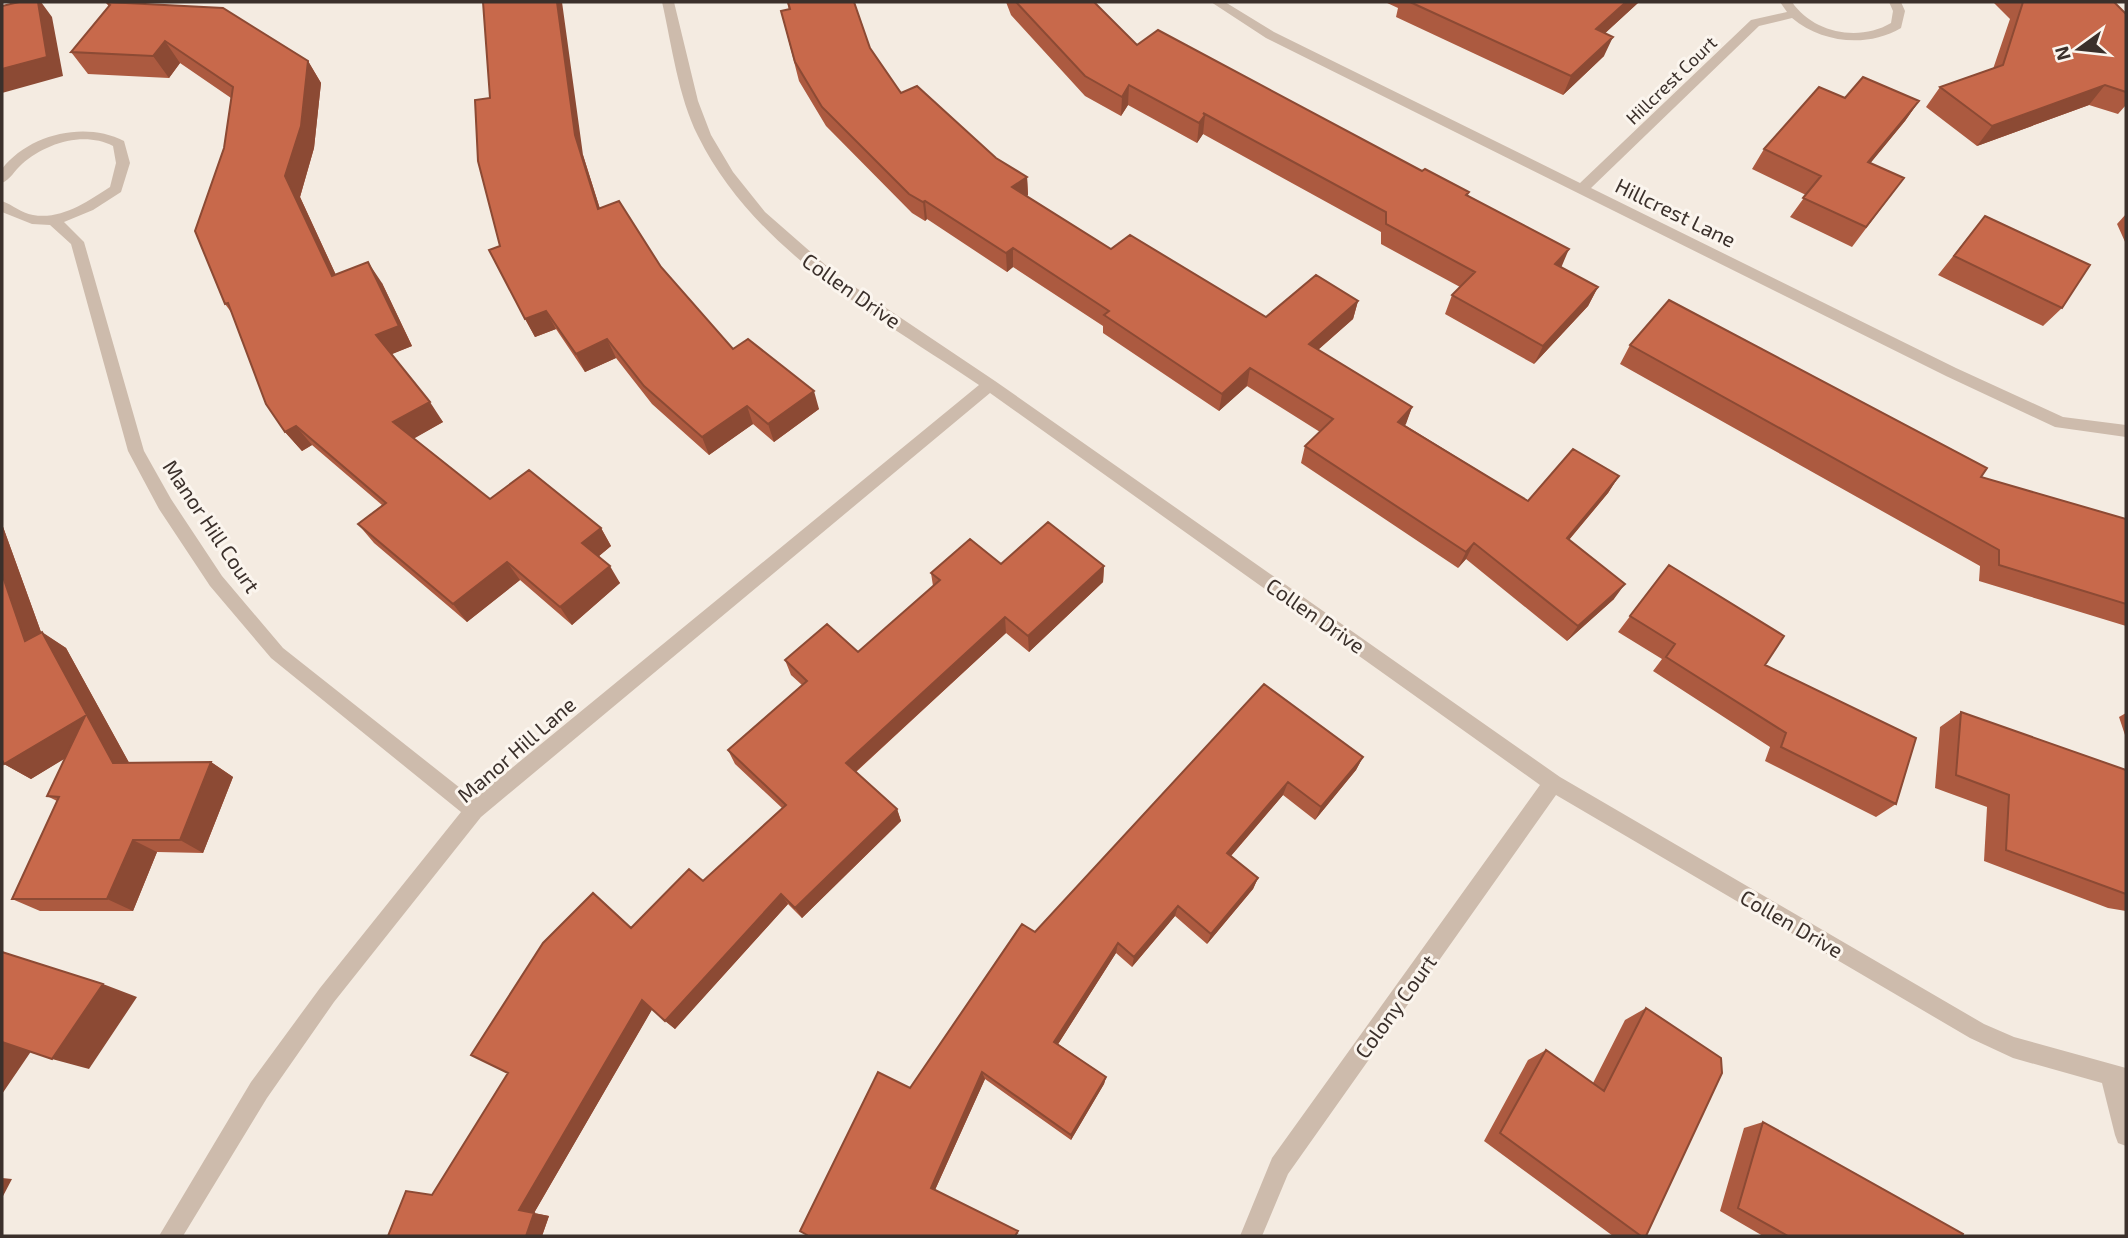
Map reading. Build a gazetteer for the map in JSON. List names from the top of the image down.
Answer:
{
  "streets": {
    "street": [
      "Hillcrest Court",
      "Hillcrest Lane",
      "Collen Drive",
      "Manor Hill Court",
      "Manor Hill Lane",
      "Colony Court"
    ]
  },
  "crossings": [
    ["Hillcrest Court", "Hillcrest Lane"],
    ["Collen Drive", "Manor Hill Lane"],
    ["Collen Drive", "Colony Court"],
    ["Manor Hill Court", "Manor Hill Lane"]
  ],
  "north": "left"
}
